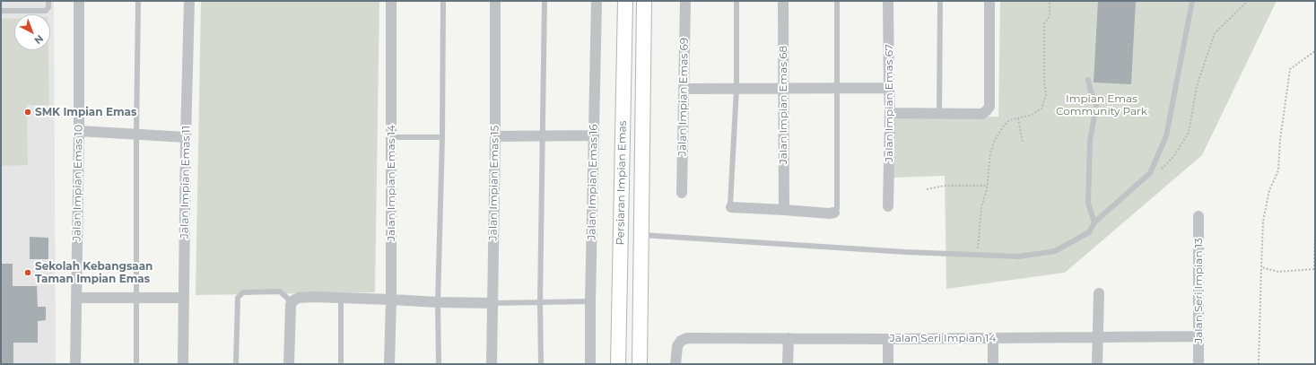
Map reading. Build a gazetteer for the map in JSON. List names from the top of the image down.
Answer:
{
  "streets": {
    "main road": ["Persiaran Impian Emas"],
    "street": [
      "Jalan Impian Emas 69",
      "Jalan Impian Emas 67",
      "Jalan Impian Emas 68",
      "Jalan Impian Emas 11",
      "Jalan Impian Emas 16",
      "Jalan Impian Emas 10",
      "Jalan Impian Emas 14",
      "Jalan Impian Emas 15",
      "Jalan Seri Impian 13",
      "Jalan Seri Impian 14"
    ]
  },
  "crossings": [
    ["Jalan Seri Impian 13", "Jalan Seri Impian 14"]
  ],
  "parks": ["Impian Emas Community Park"],
  "places": ["SMK Impian Emas", "Sekolah Kebangsaan Taman Impian Emas"],
  "north": "bottom right"
}
